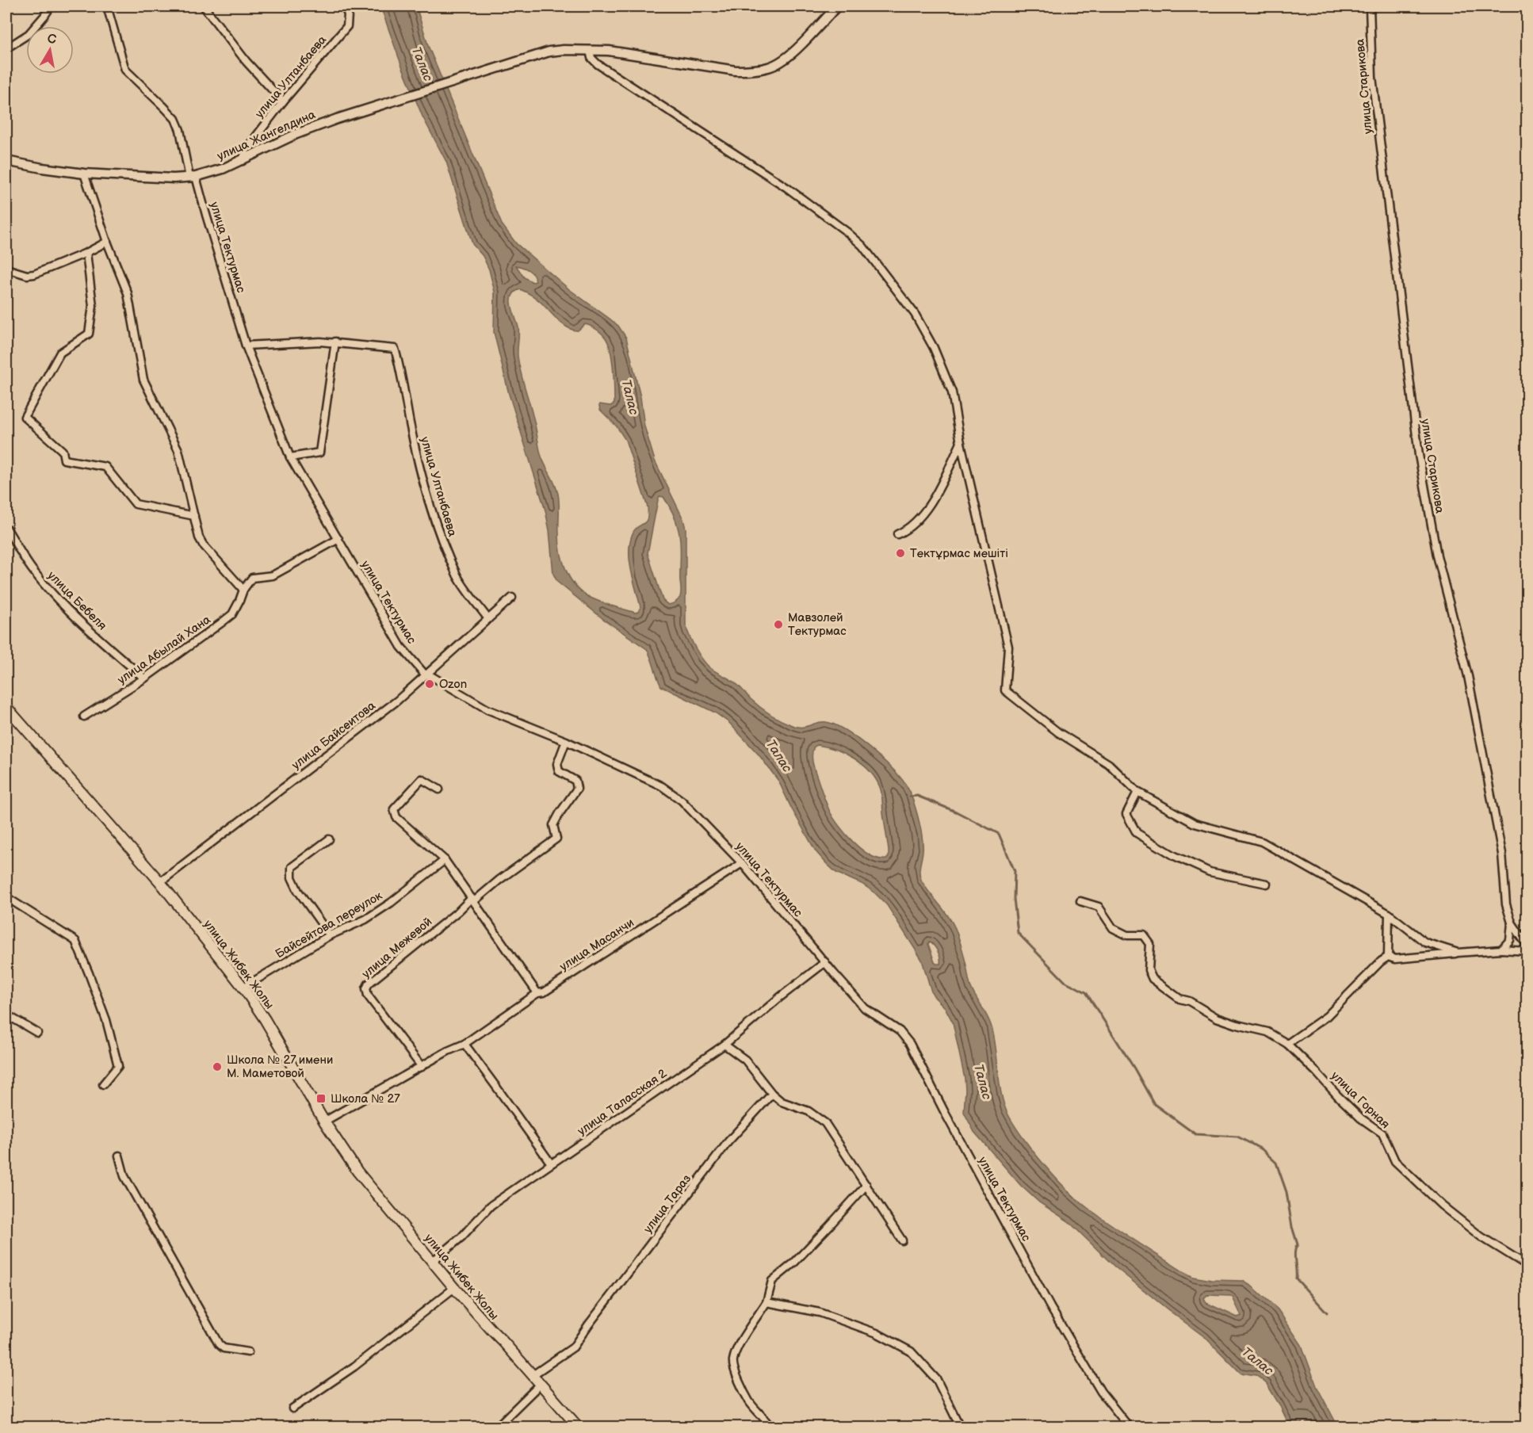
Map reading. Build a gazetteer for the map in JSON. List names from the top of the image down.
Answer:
{
  "streets": {
    "main road": ["улица Жибек Жолы"],
    "street": [
      "улица Ултанбаева",
      "улица Старикова",
      "улица Жангелдина",
      "улица Тектурмас",
      "улица Бебеля",
      "улица Абылай Хана",
      "улица Байсеитова",
      "Байсейтова переулок",
      "улица Масанчи",
      "улица Межевой",
      "улица Горная",
      "улица Таласская 2",
      "улица Тараз"
    ]
  },
  "crossings": [
    ["улица Ултанбаева", "улица Жангелдина"],
    ["улица Ултанбаева", "улица Байсеитова"],
    ["улица Жангелдина", "улица Тектурмас"],
    ["улица Тектурмас", "улица Байсеитова"],
    ["улица Тектурмас", "улица Масанчи"],
    ["улица Тектурмас", "улица Таласская 2"],
    ["улица Бебеля", "улица Абылай Хана"],
    ["улица Байсеитова", "улица Жибек Жолы"],
    ["Байсейтова переулок", "улица Жибек Жолы"],
    ["улица Масанчи", "улица Межевой"],
    ["улица Масанчи", "улица Жибек Жолы"],
    ["улица Жибек Жолы", "улица Таласская 2"],
    ["улица Жибек Жолы", "улица Тараз"]
  ],
  "water": ["Талас"],
  "places": {
    "other": [
      "Тектұрмас мешіті",
      "Мавзолей Тектурмас",
      "Ozon",
      "Школа № 27 имени М. Маметовой"
    ],
    "transit": ["Школа № 27"]
  },
  "north": "top"
}
